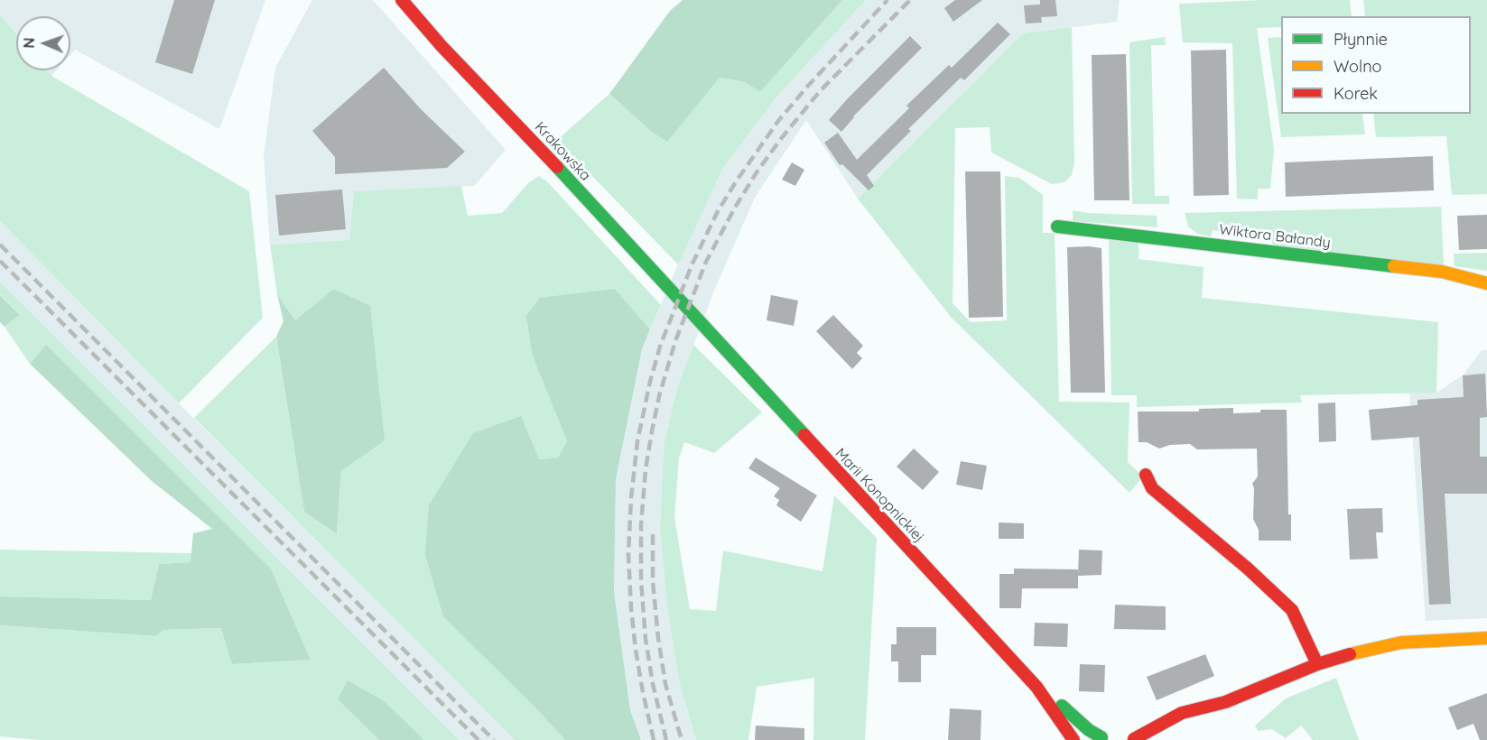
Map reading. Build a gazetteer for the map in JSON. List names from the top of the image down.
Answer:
{
  "streets": {
    "street": ["Krakowska", "Wiktora Bałandy", "Marii Konopnickiej"]
  },
  "crossings": [
    ["Krakowska", "Marii Konopnickiej"]
  ],
  "legend": ["Płynnie", "Wolno", "Korek"],
  "north": "left"
}
